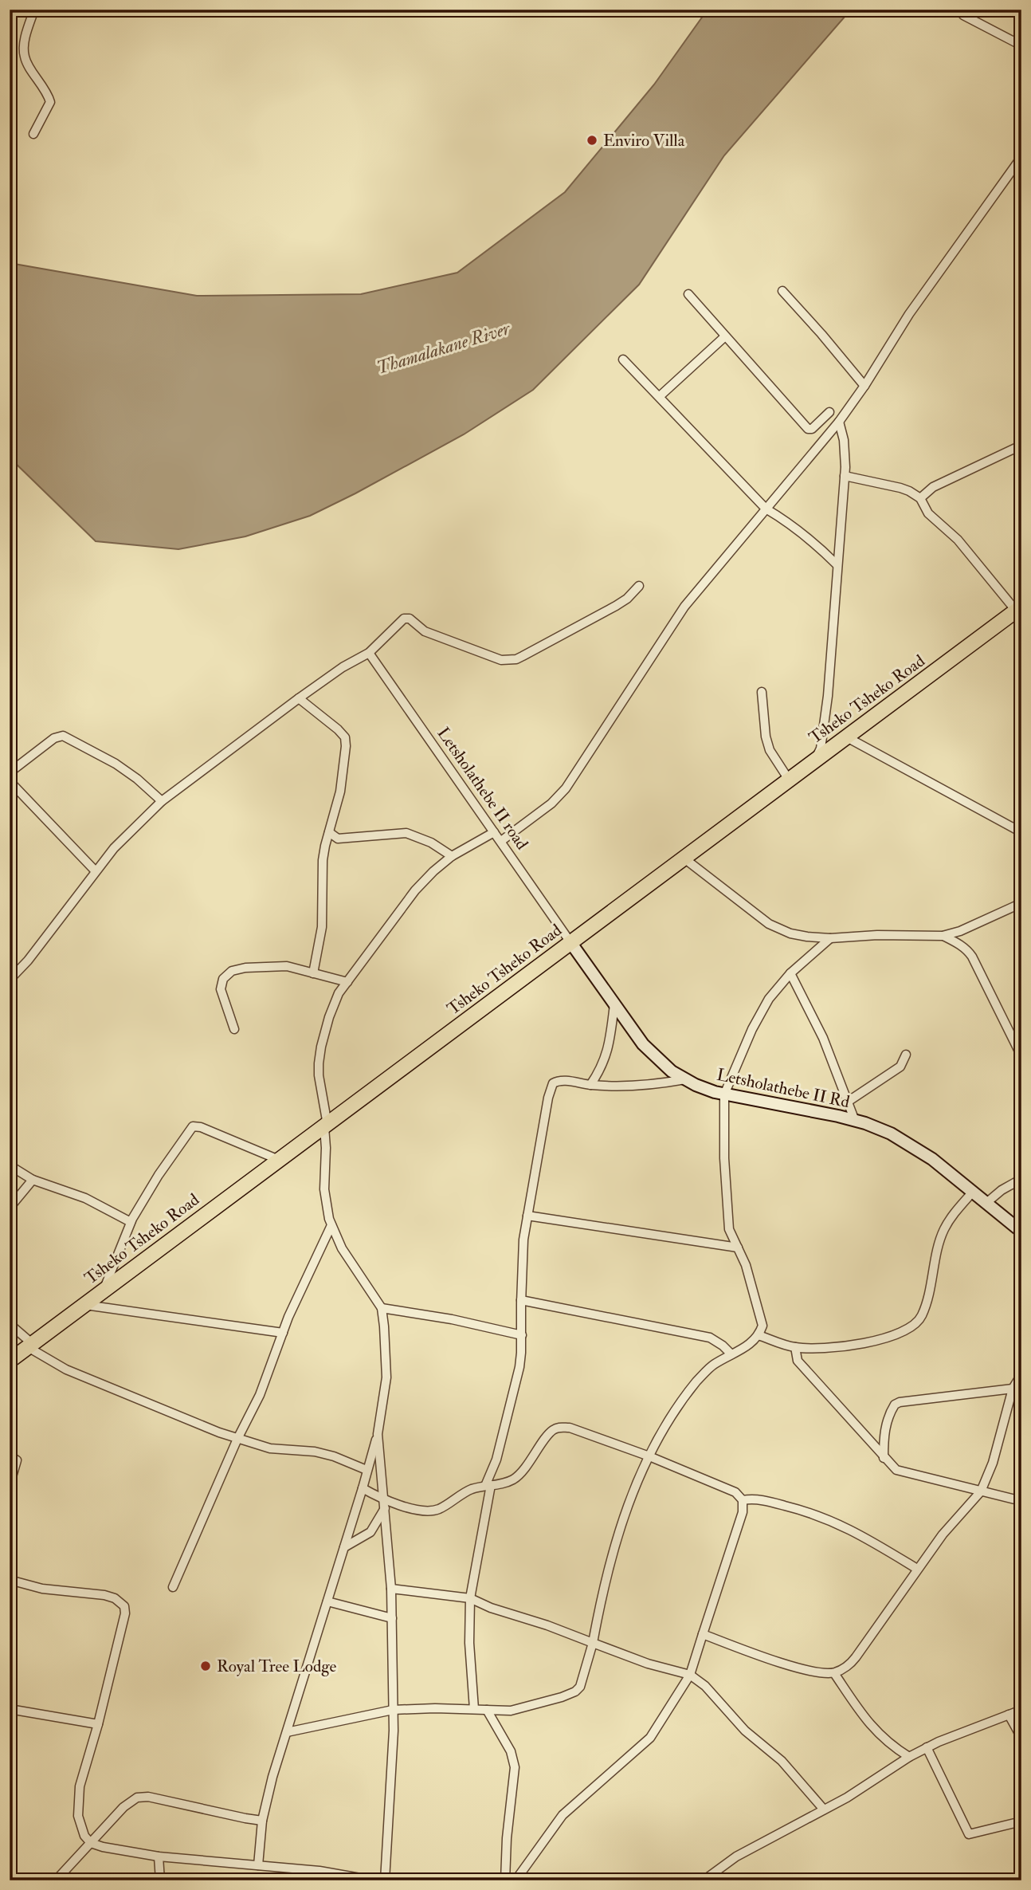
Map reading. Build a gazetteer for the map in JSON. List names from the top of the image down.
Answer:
{
  "streets": {
    "highway": ["Tsheko Tsheko Road"],
    "street": ["Letsholathebe II road", "Letsholathebe II Rd"]
  },
  "crossings": [
    ["Tsheko Tsheko Road", "Letsholathebe II road"],
    ["Tsheko Tsheko Road", "Letsholathebe II Rd"],
    ["Letsholathebe II road", "Letsholathebe II Rd"]
  ],
  "water": ["Thamalakane River"],
  "places": ["Enviro Villa", "Royal Tree Lodge"]
}
